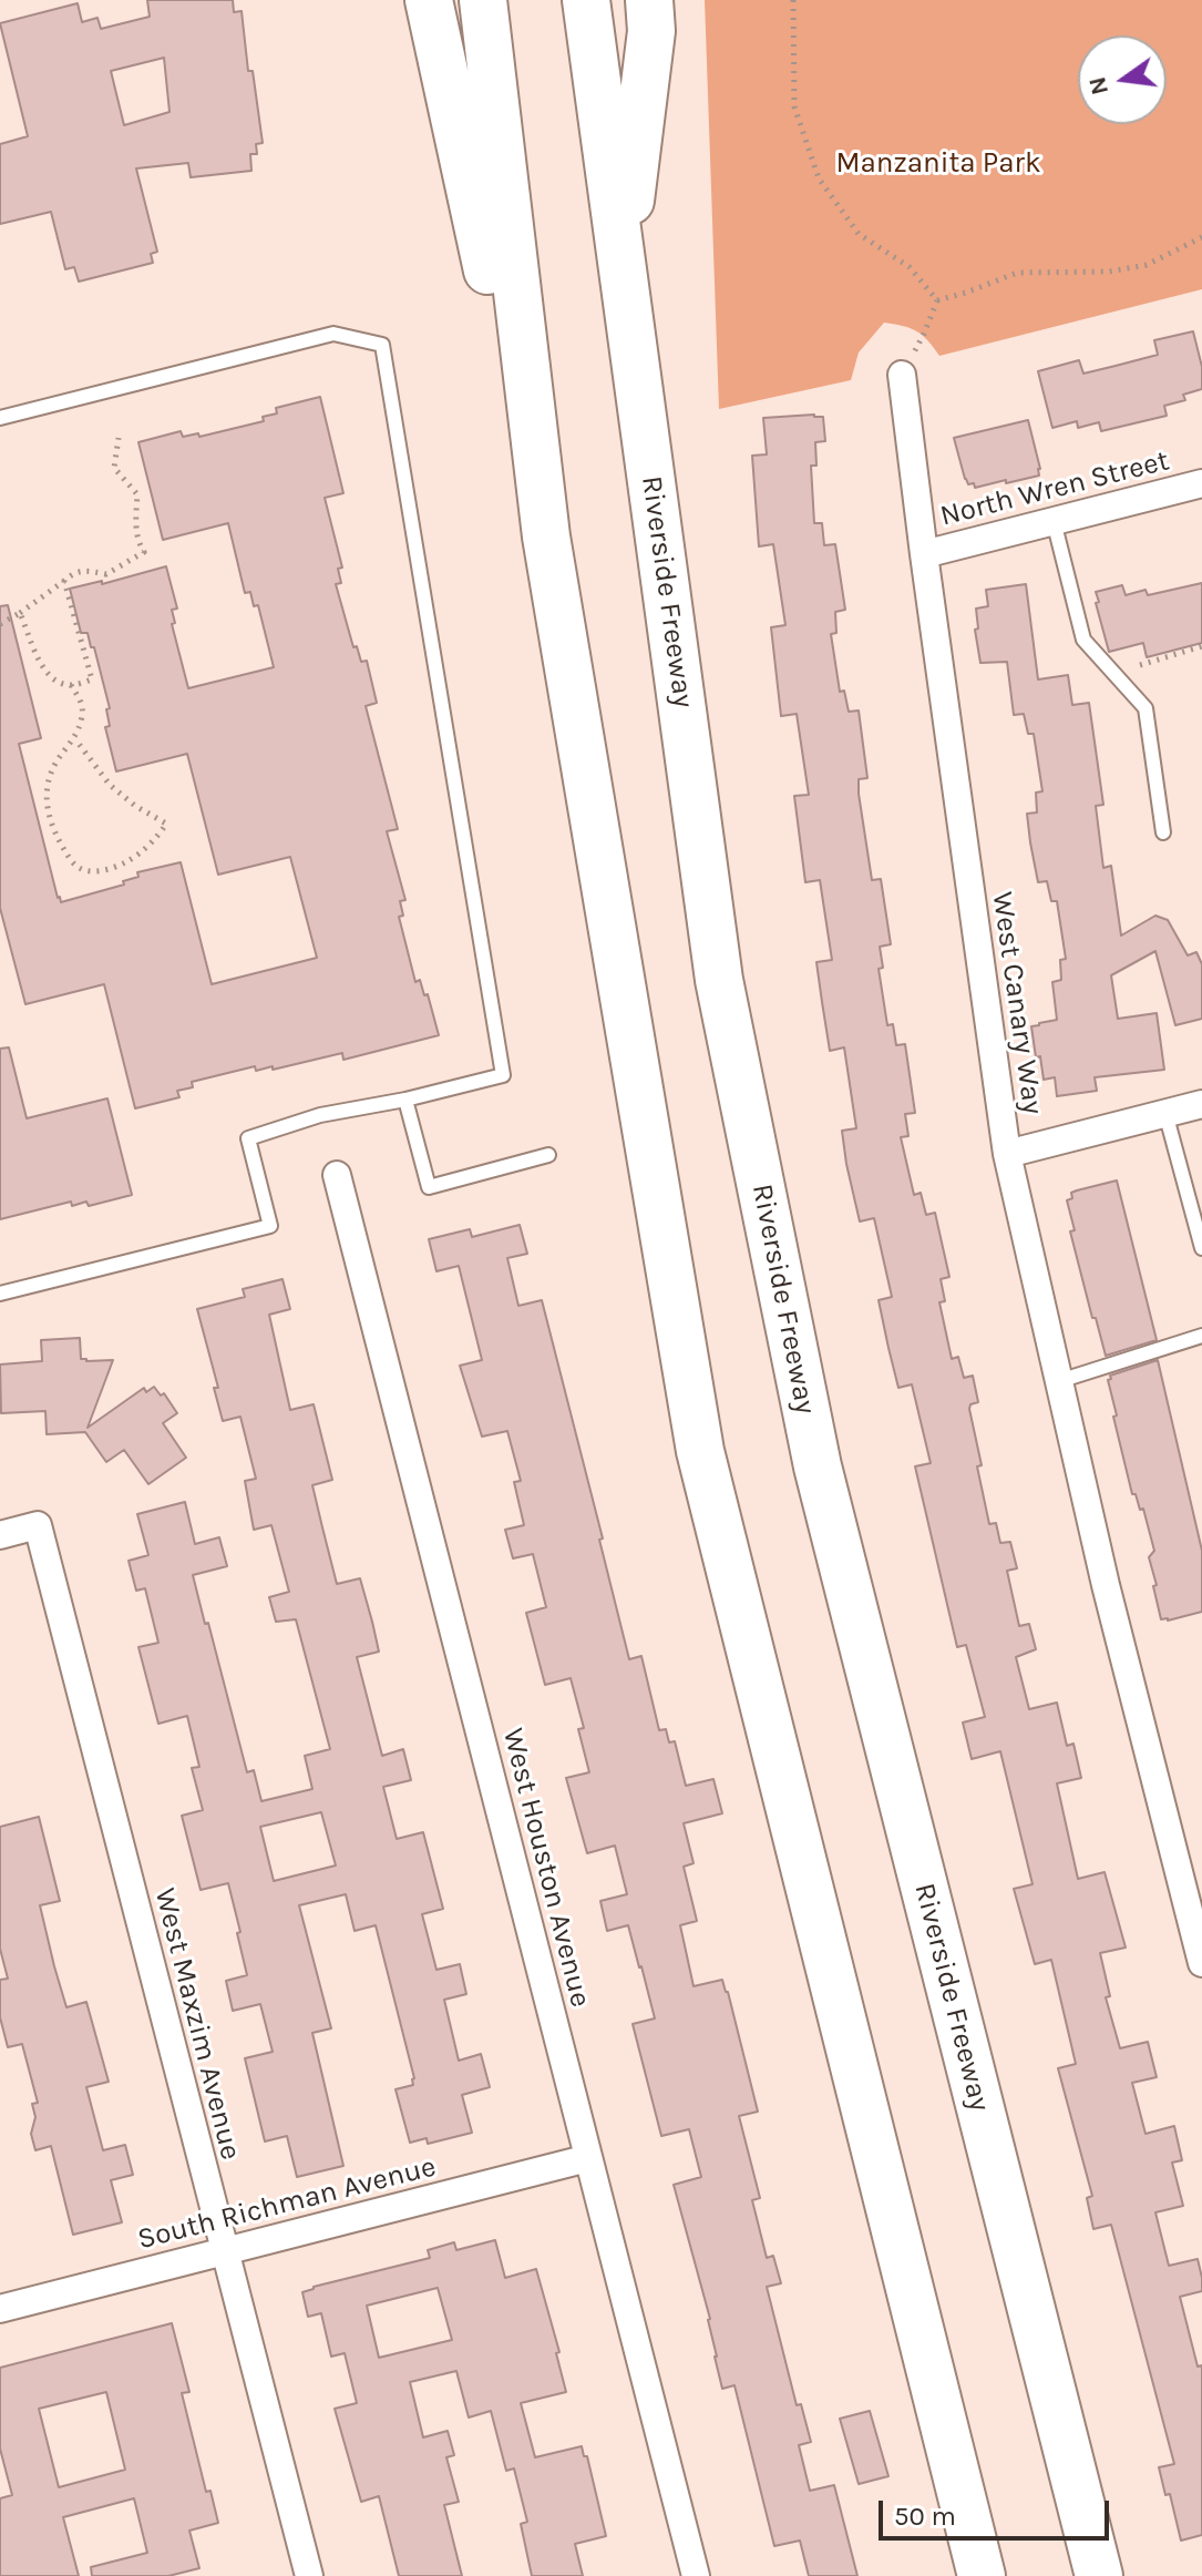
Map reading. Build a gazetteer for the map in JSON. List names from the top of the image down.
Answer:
{
  "streets": {
    "highway": ["Riverside Freeway"],
    "street": [
      "North Wren Street",
      "West Canary Way",
      "West Houston Avenue",
      "West Maxzim Avenue",
      "South Richman Avenue"
    ]
  },
  "crossings": [
    ["North Wren Street", "West Canary Way"],
    ["West Houston Avenue", "South Richman Avenue"],
    ["West Maxzim Avenue", "South Richman Avenue"]
  ],
  "parks": ["Manzanita Park"],
  "scale_bar": "50 m",
  "north": "left"
}
